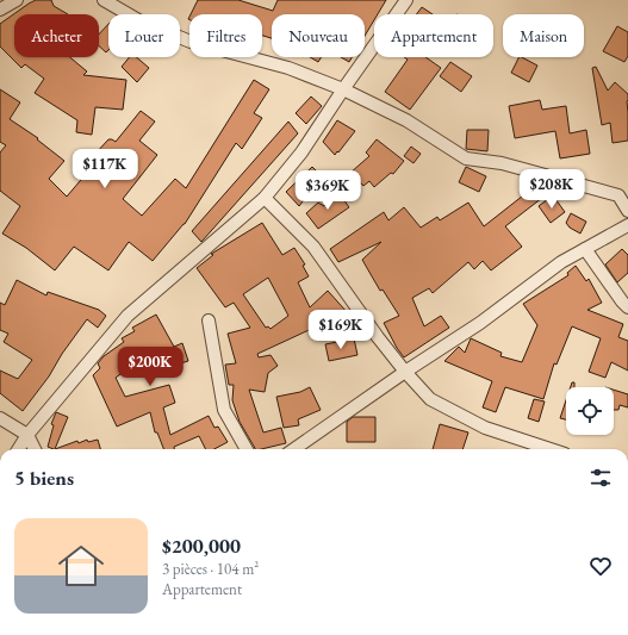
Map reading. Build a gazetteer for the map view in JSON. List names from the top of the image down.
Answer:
{
  "page": {
    "chip": [
      "Acheter",
      "Louer",
      "Filtres",
      "Nouveau",
      "Appartement",
      "Maison"
    ],
    "price": [
      "$117K",
      "$208K",
      "$369K",
      "$169K",
      "$200K"
    ],
    "heading": "5 biens",
    "list": [
      {
        "name": "$200,000",
        "note": "3 pièces · 104 m² · Appartement"
      }
    ]
  }
}
